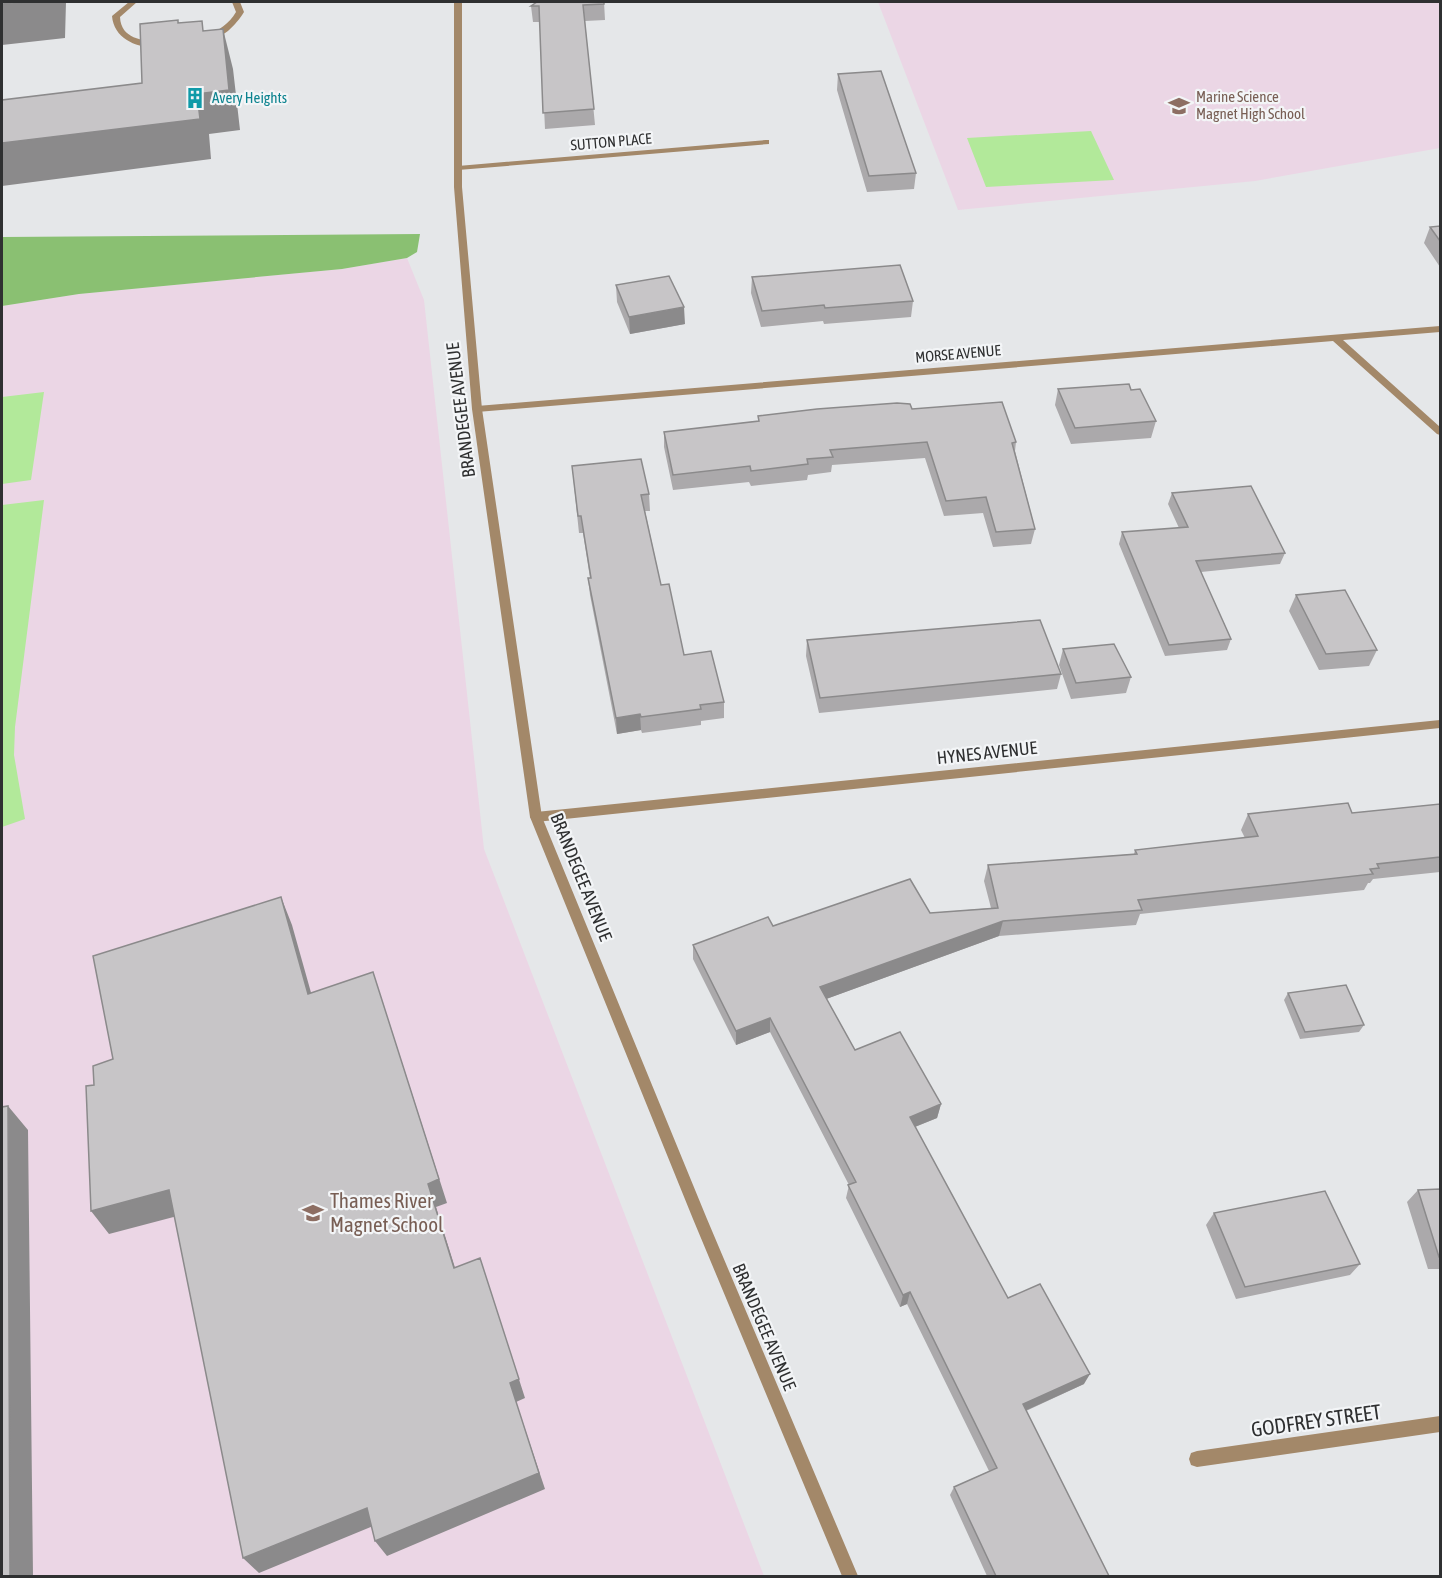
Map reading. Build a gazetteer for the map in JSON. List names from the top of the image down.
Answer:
{
  "streets": {
    "street": [
      "SUTTON PLACE",
      "MORSE AVENUE",
      "BRANDEGEE AVENUE",
      "HYNES AVENUE",
      "GODFREY STREET"
    ]
  },
  "crossings": [
    ["SUTTON PLACE", "BRANDEGEE AVENUE"],
    ["MORSE AVENUE", "BRANDEGEE AVENUE"],
    ["BRANDEGEE AVENUE", "HYNES AVENUE"]
  ],
  "places": {
    "building": ["Avery Heights"],
    "school or university": ["Marine Science Magnet High School", "Thames River Magnet School"]
  }
}
